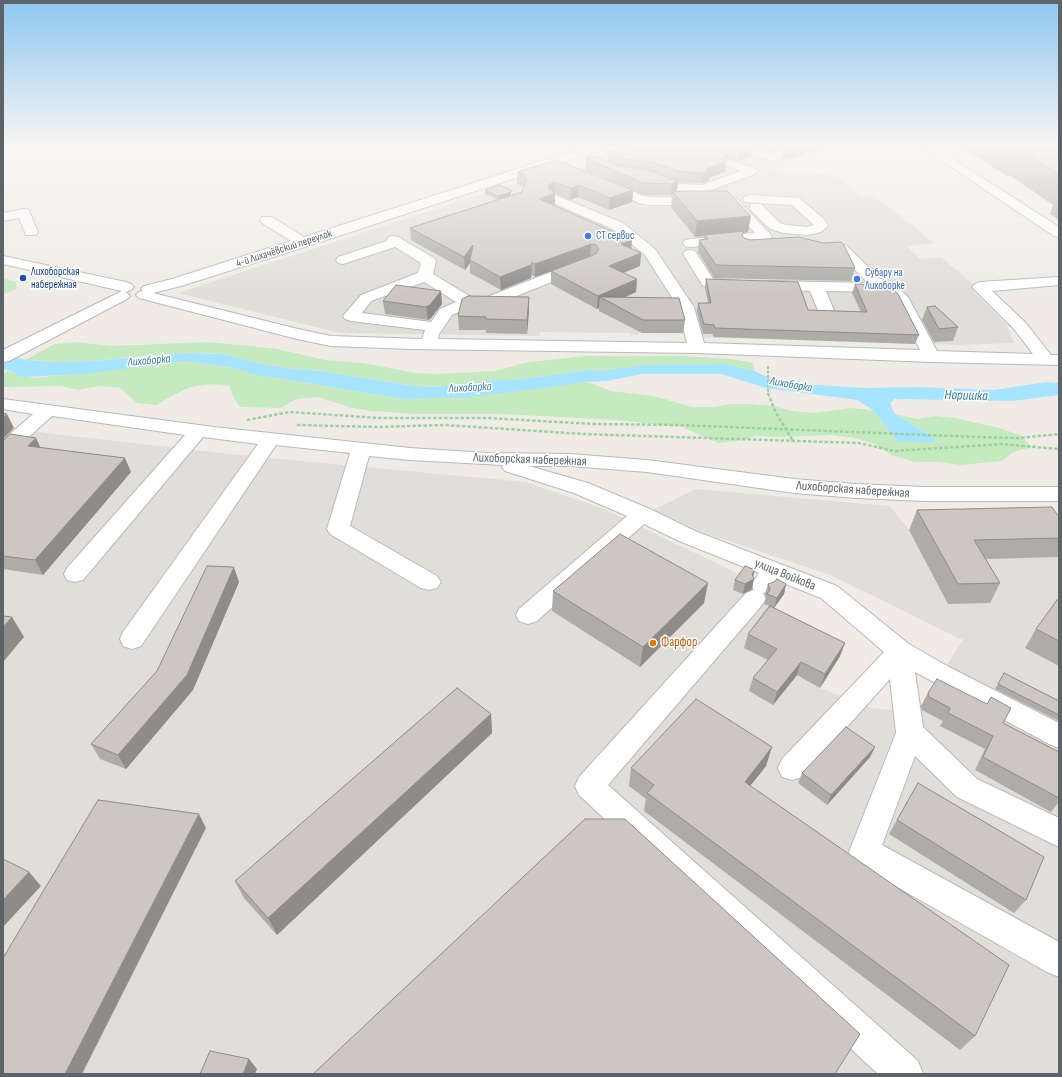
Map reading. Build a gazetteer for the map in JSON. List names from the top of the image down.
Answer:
{
  "streets": {
    "street": ["4-й Лихачёвский переулок", "Лихоборская набережная", "улица Войкова"]
  },
  "crossings": [
    ["Лихоборская набережная", "улица Войкова"]
  ],
  "water": ["Лихоборка", "Норишка"],
  "places": [
    "СТ сервис",
    "Лихоборская набережная",
    "Субару на Лихоборке",
    "Фарфор"
  ]
}
